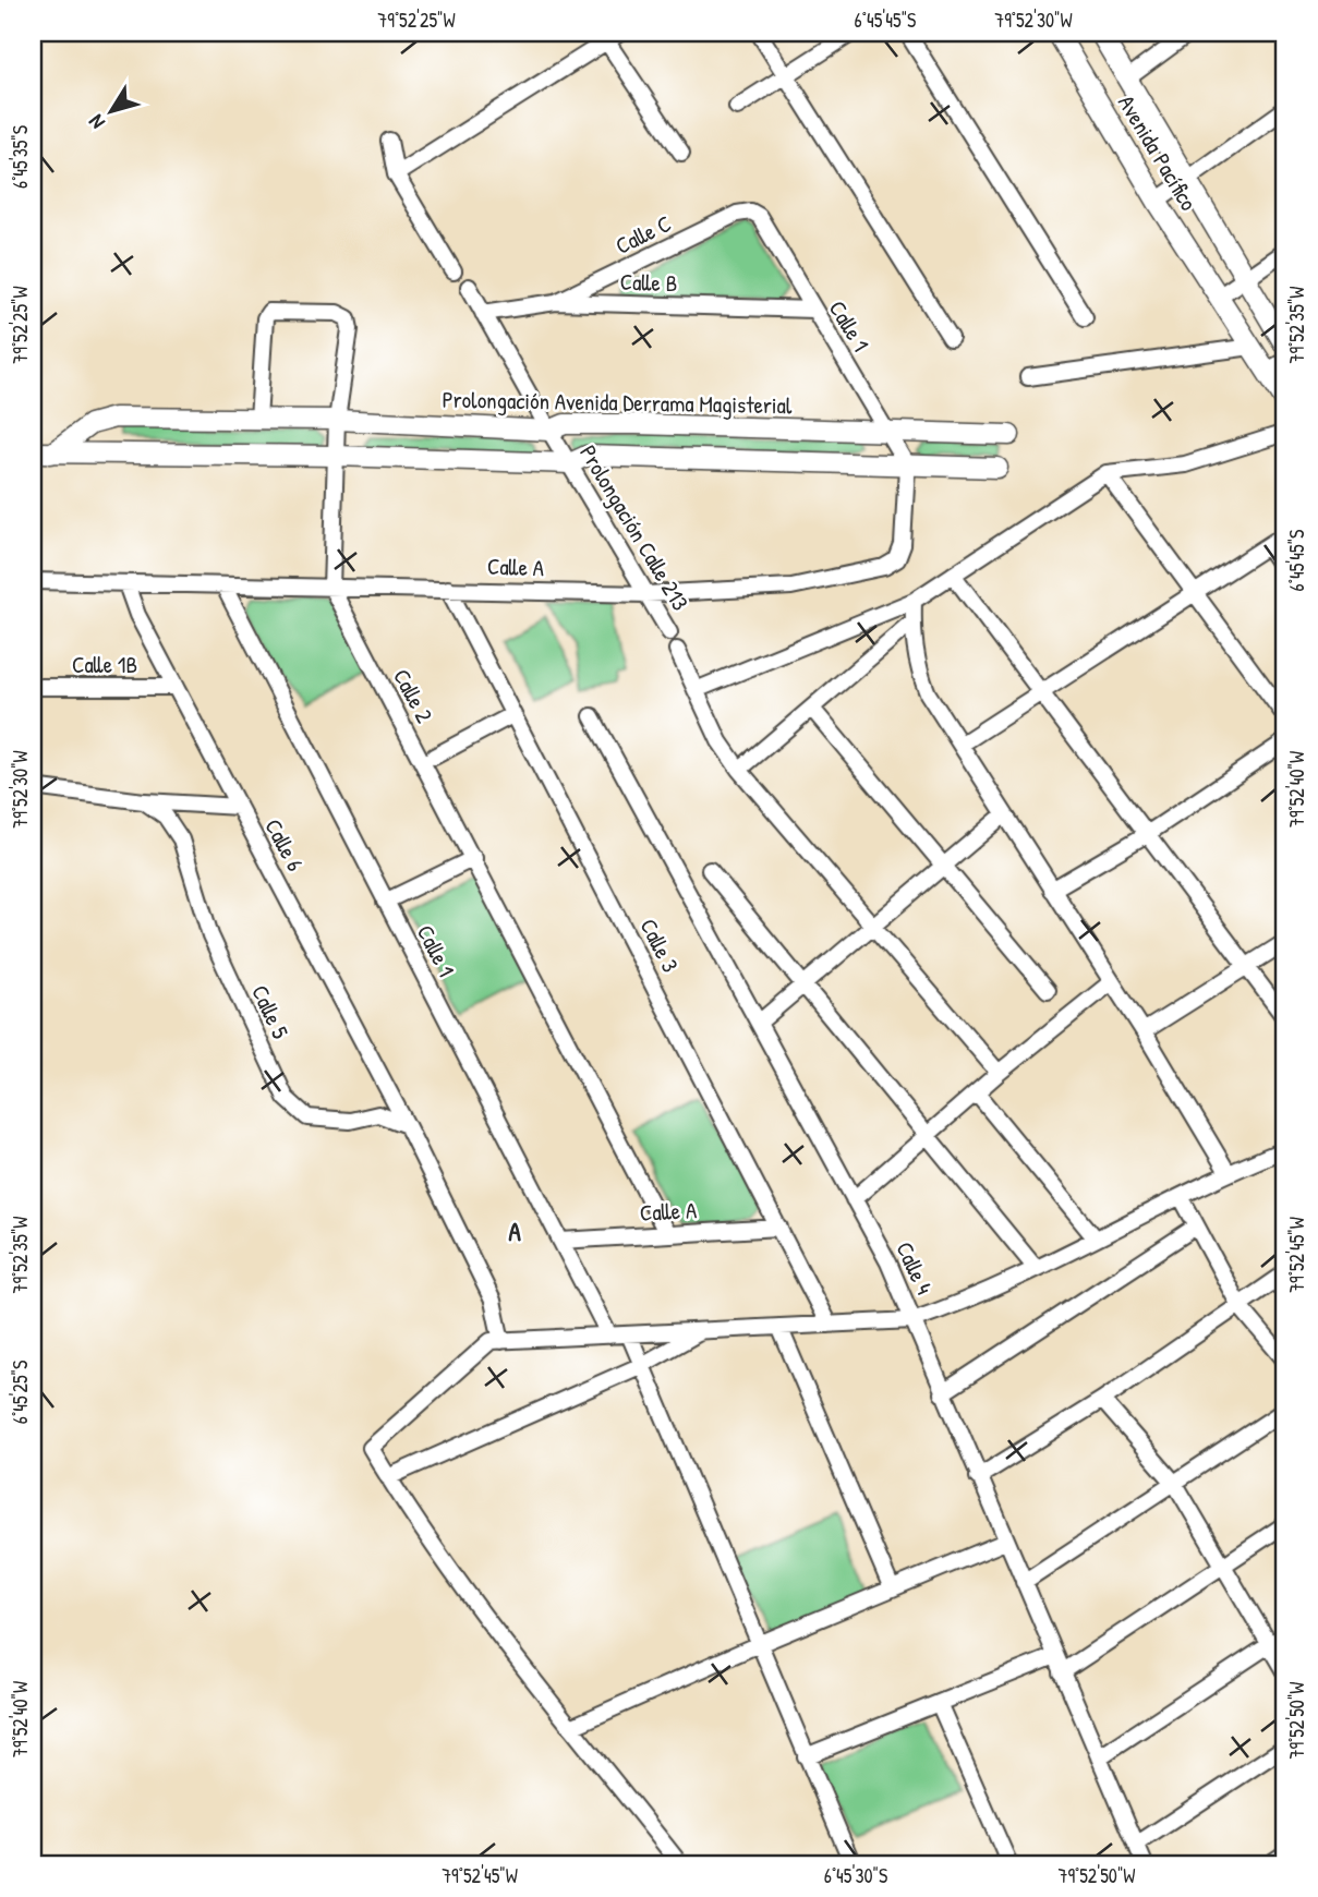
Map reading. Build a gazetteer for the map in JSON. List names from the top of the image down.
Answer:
{
  "streets": {
    "street": [
      "Avenida Pacífico",
      "Calle C",
      "Calle B",
      "Calle 1",
      "Prolongación Avenida Derrama Magisterial",
      "Prolongación Calle 213",
      "Calle A",
      "Calle 1B",
      "Calle 2",
      "Calle 6",
      "Calle 3",
      "Calle 5",
      "Calle 4"
    ]
  },
  "crossings": [
    ["Calle C", "Calle B"],
    ["Calle C", "Calle 1"],
    ["Calle B", "Calle 1"],
    ["Calle B", "Prolongación Calle 213"],
    ["Calle 1", "Prolongación Avenida Derrama Magisterial"],
    ["Calle 1", "Calle A"],
    ["Prolongación Avenida Derrama Magisterial", "Prolongación Calle 213"],
    ["Prolongación Avenida Derrama Magisterial", "Calle A"],
    ["Prolongación Avenida Derrama Magisterial", "Calle 2"],
    ["Prolongación Calle 213", "Calle A"],
    ["Calle A", "Calle 2"],
    ["Calle A", "Calle 6"],
    ["Calle A", "Calle 3"],
    ["Calle 1B", "Calle 6"],
    ["Calle 6", "Calle 5"]
  ],
  "districts": ["A"],
  "north": "bottom left",
  "coordinates": [
    "79°52'25\"W",
    "6°45'45\"S",
    "79°52'30\"W",
    "6°45'35\"S",
    "79°52'35\"W",
    "79°52'40\"W",
    "79°52'45\"W",
    "6°45'25\"S",
    "79°52'50\"W",
    "6°45'30\"S"
  ]
}
